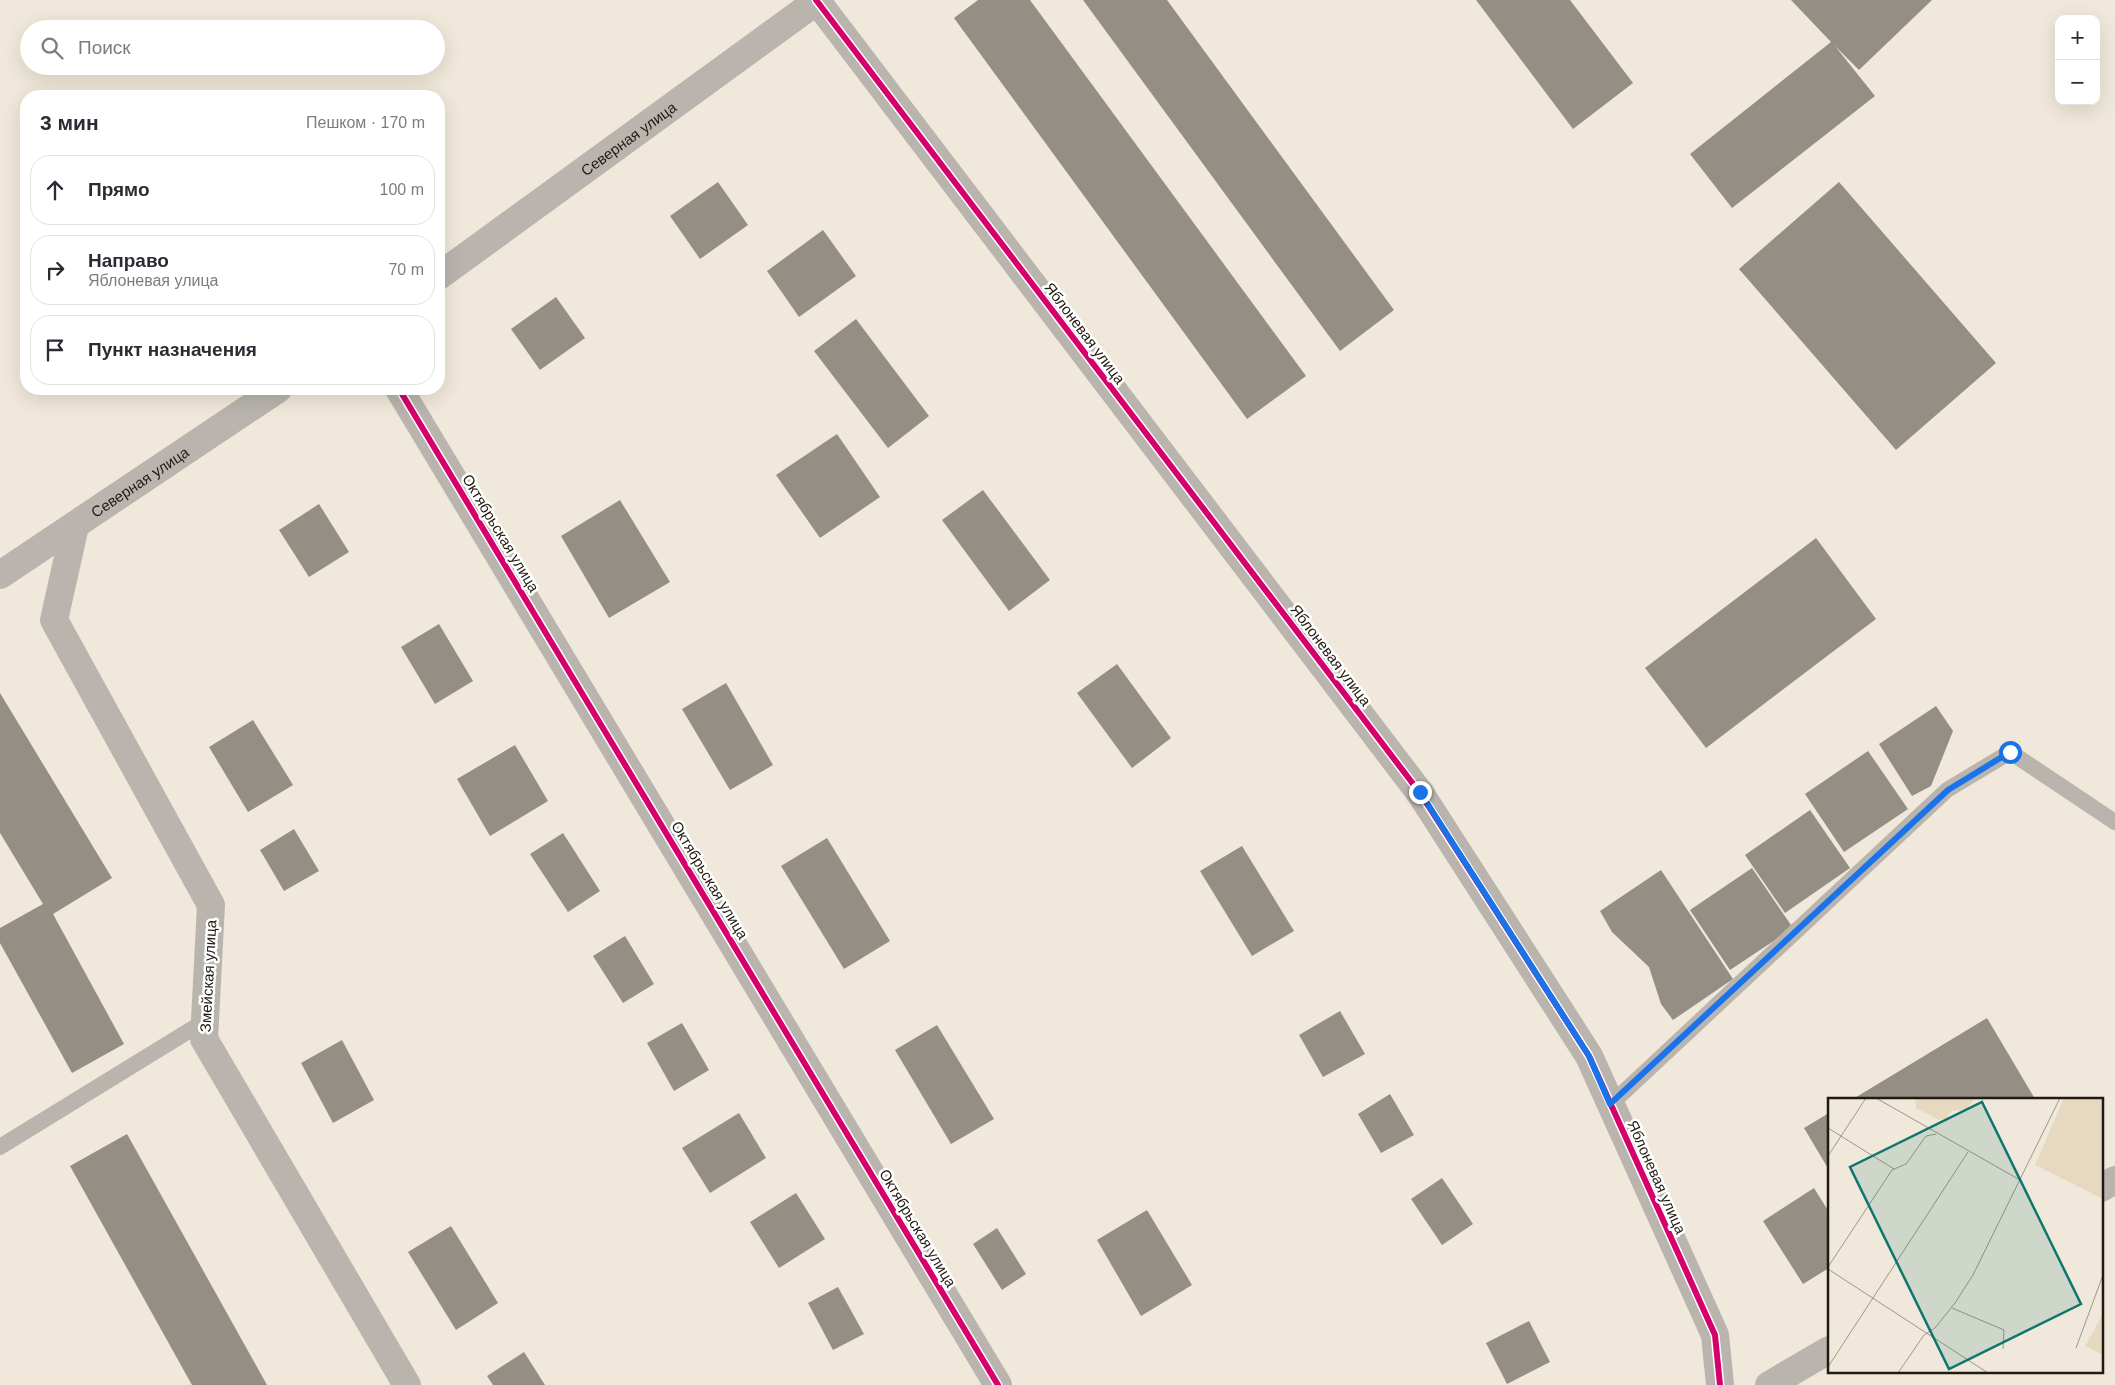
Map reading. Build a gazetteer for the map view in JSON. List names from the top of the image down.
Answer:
{
  "streets": {
    "street": [
      "Северная улица",
      "Яблоневая улица",
      "Октябрьская улица",
      "Змейская улица"
    ]
  },
  "crossings": [
    ["Северная улица", "Яблоневая улица"],
    ["Северная улица", "Змейская улица"]
  ],
  "page": {
    "map_buttons": ["+", "−"],
    "search": "Поиск",
    "heading": ["3 мин", "Пешком · 170 m"],
    "list": [
      ["Прямо", "100 m"],
      ["Направо", "Яблоневая улица", "70 m"],
      "Пункт назначения"
    ]
  }
}
